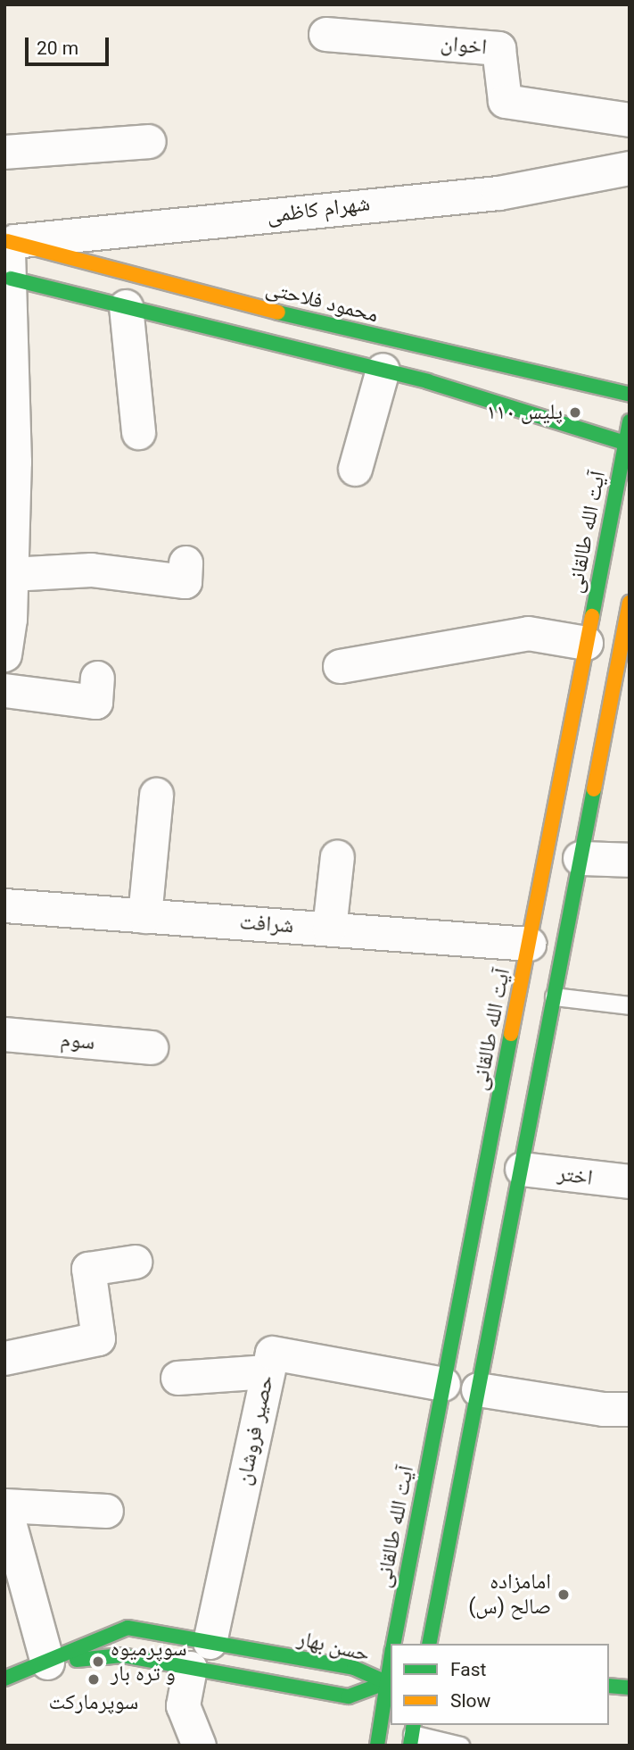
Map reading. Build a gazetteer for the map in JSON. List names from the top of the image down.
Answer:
{
  "streets": {
    "main road": ["محمود فلاحتی", "آیت الله طالقانی", "حسن بهار"],
    "street": [
      "اخوان",
      "شهرام کاظمی",
      "شرافت",
      "سوم",
      "اختر",
      "حصیر فروشان"
    ]
  },
  "crossings": [
    ["شهرام کاظمی", "محمود فلاحتی"],
    ["محمود فلاحتی", "آیت الله طالقانی"],
    ["آیت الله طالقانی", "شرافت"],
    ["آیت الله طالقانی", "حصیر فروشان"],
    ["آیت الله طالقانی", "حسن بهار"],
    ["حصیر فروشان", "حسن بهار"]
  ],
  "places": [
    "پلیس ۱۱۰",
    "امامزاده صالح (س)",
    "سوپرمیوه و تره بار",
    "سوپرمارکت"
  ],
  "legend": ["Fast", "Slow"],
  "scale_bar": "20 m"
}
